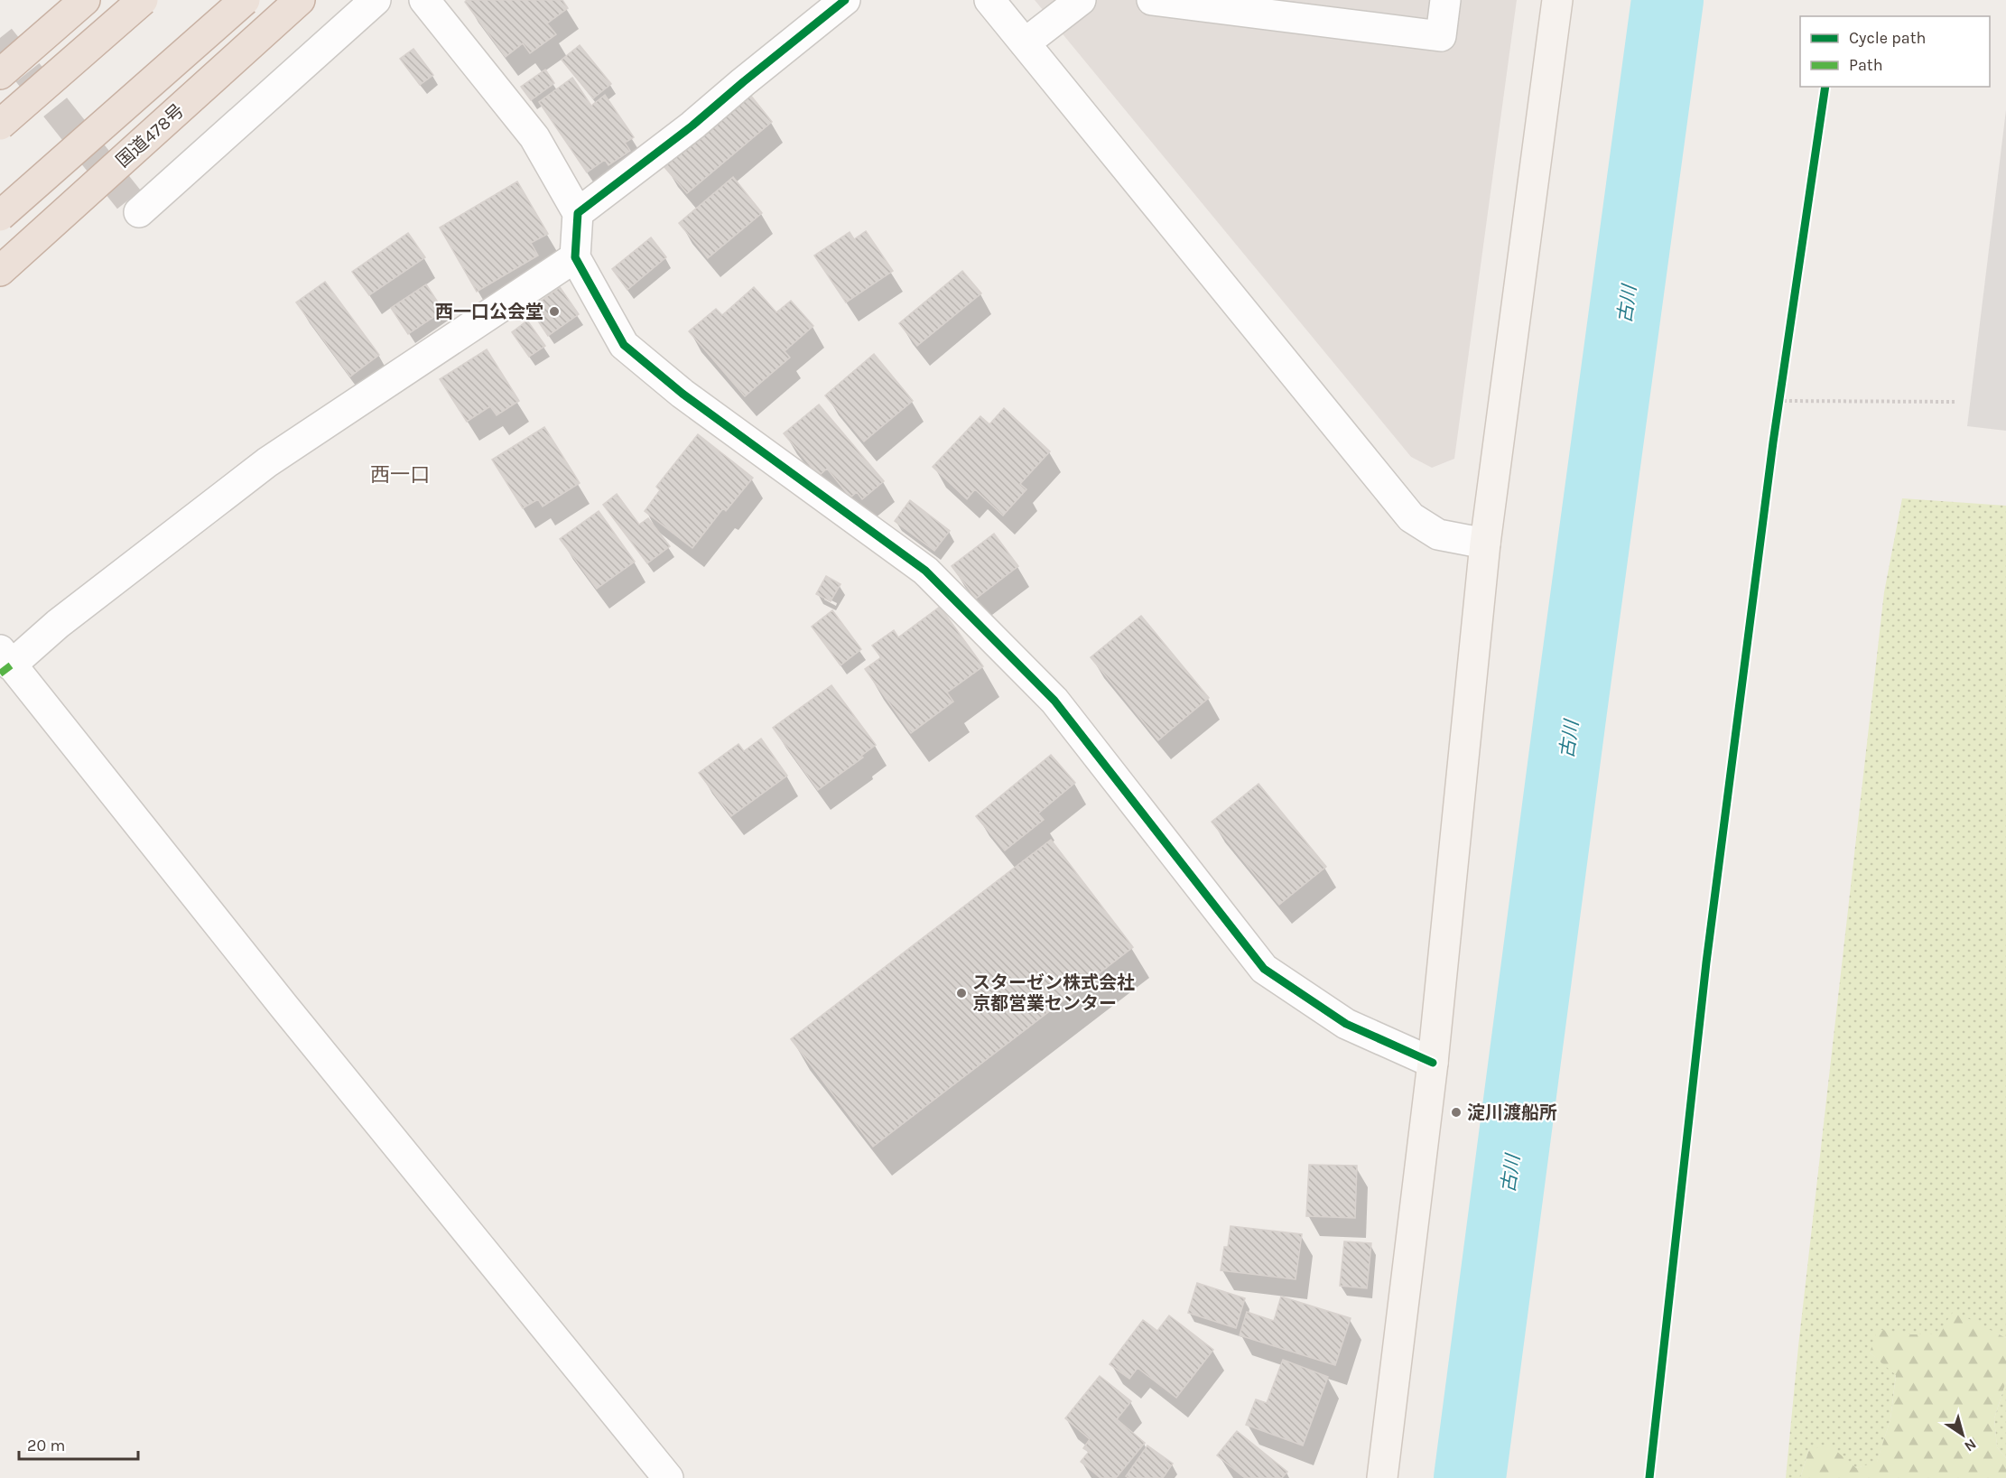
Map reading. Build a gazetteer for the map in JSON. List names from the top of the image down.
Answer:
{
  "streets": {
    "highway": ["国道478号"]
  },
  "districts": ["西一口"],
  "water": ["古川"],
  "places": ["西一口公会堂", "スターゼン株式会社 京都営業センター", "淀川渡船所"],
  "legend": ["Cycle path", "Path"],
  "scale_bar": "20 m",
  "north": "bottom right"
}
